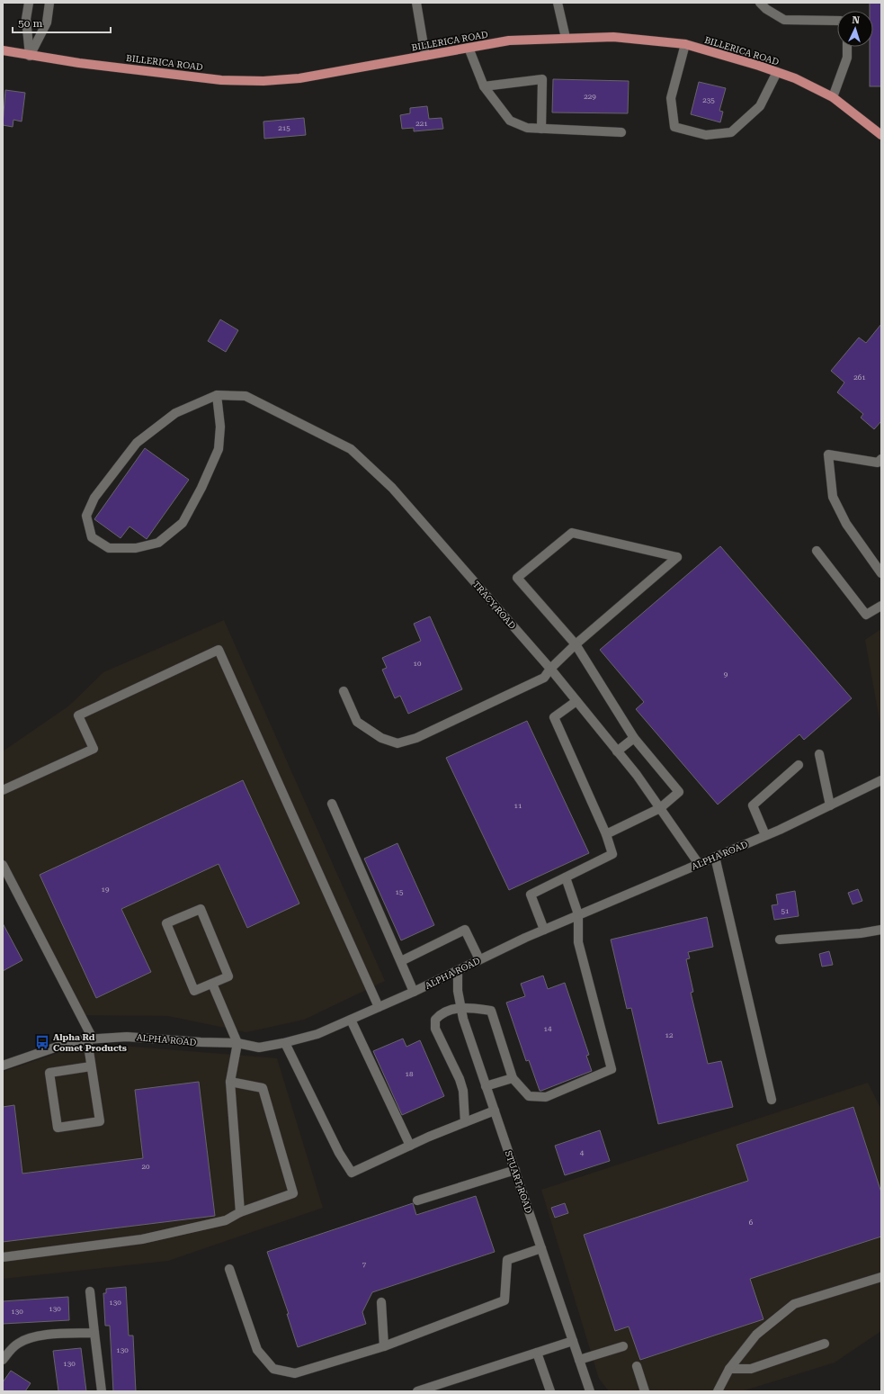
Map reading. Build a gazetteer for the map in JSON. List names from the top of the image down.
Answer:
{
  "streets": {
    "main road": ["BILLERICA ROAD"],
    "street": ["TRACY ROAD", "ALPHA ROAD", "STUART ROAD"]
  },
  "crossings": [
    ["TRACY ROAD", "ALPHA ROAD"],
    ["ALPHA ROAD", "STUART ROAD"]
  ],
  "places": {
    "bus stop": ["Alpha Rd Comet Products"]
  },
  "house_numbers": [
    "229",
    "235",
    "221",
    "215",
    "261",
    "10",
    "9",
    "11",
    "19",
    "15",
    "51",
    "14",
    "12",
    "18",
    "4",
    "20",
    "6",
    "7",
    "130",
    "130",
    "130",
    "130",
    "130"
  ],
  "scale_bar": "50 m",
  "north": "top"
}
